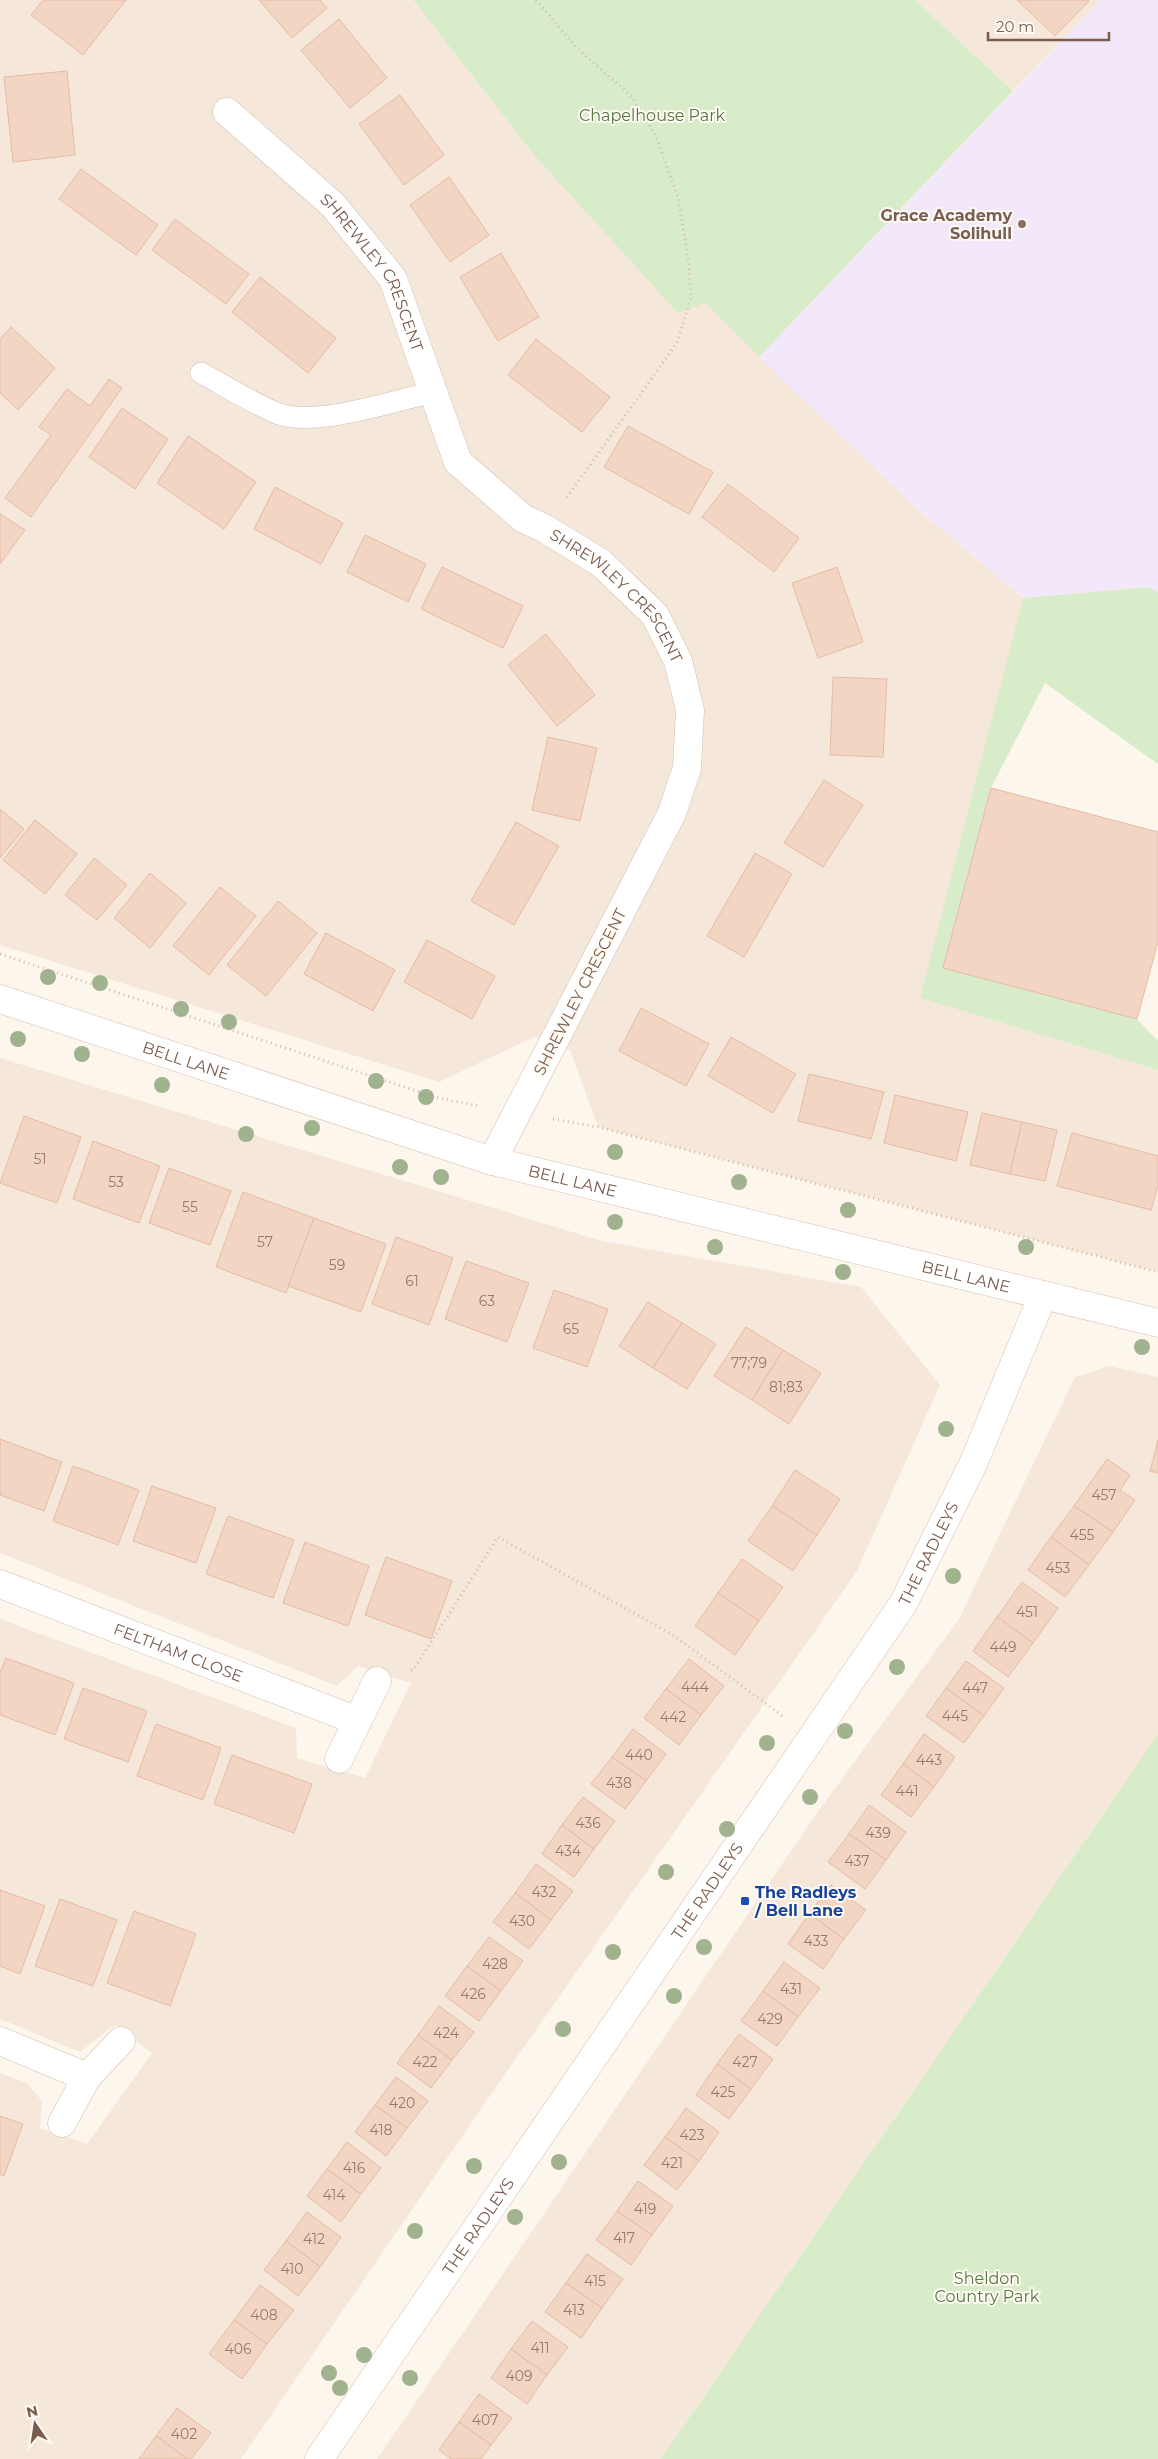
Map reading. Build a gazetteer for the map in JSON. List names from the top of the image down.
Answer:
{
  "streets": {
    "street": [
      "SHREWLEY CRESCENT",
      "BELL LANE",
      "THE RADLEYS",
      "FELTHAM CLOSE"
    ]
  },
  "crossings": [
    ["SHREWLEY CRESCENT", "BELL LANE"],
    ["BELL LANE", "THE RADLEYS"]
  ],
  "parks": ["Chapelhouse Park", "Sheldon Country Park"],
  "places": {
    "other": ["Grace Academy Solihull"],
    "transit": ["The Radleys / Bell Lane"]
  },
  "house_numbers": [
    "51",
    "53",
    "55",
    "57",
    "59",
    "61",
    "63",
    "65",
    "77;79",
    "81;83",
    "457",
    "455",
    "453",
    "451",
    "449",
    "444",
    "447",
    "445",
    "442",
    "440",
    "443",
    "438",
    "441",
    "436",
    "439",
    "434",
    "437",
    "432",
    "430",
    "433",
    "428",
    "431",
    "426",
    "429",
    "424",
    "422",
    "427",
    "425",
    "420",
    "418",
    "423",
    "421",
    "416",
    "414",
    "419",
    "417",
    "412",
    "410",
    "415",
    "413",
    "408",
    "411",
    "406",
    "409",
    "407",
    "402"
  ],
  "scale_bar": "20 m",
  "north": "top"
}
